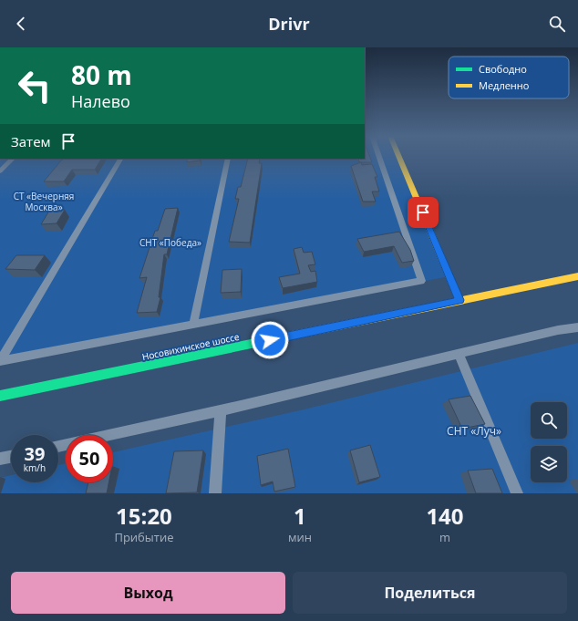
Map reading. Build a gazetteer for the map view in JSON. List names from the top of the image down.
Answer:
{
  "streets": {
    "main road": ["Носовихинское шоссе"]
  },
  "parks": ["СТ «Вечерняя Москва»", "СНТ «Победа»", "СНТ «Луч»"],
  "legend": ["Свободно", "Медленно"],
  "page": {
    "header": "Drivr",
    "turn": ["80 m", "Налево"],
    "then": "Затем",
    "speed": "39 km/h",
    "limit": "50",
    "eta": [
      "15:20",
      "Прибытие",
      "1",
      "мин",
      "140",
      "m"
    ],
    "buttons": ["Выход", "Поделиться"]
  }
}
